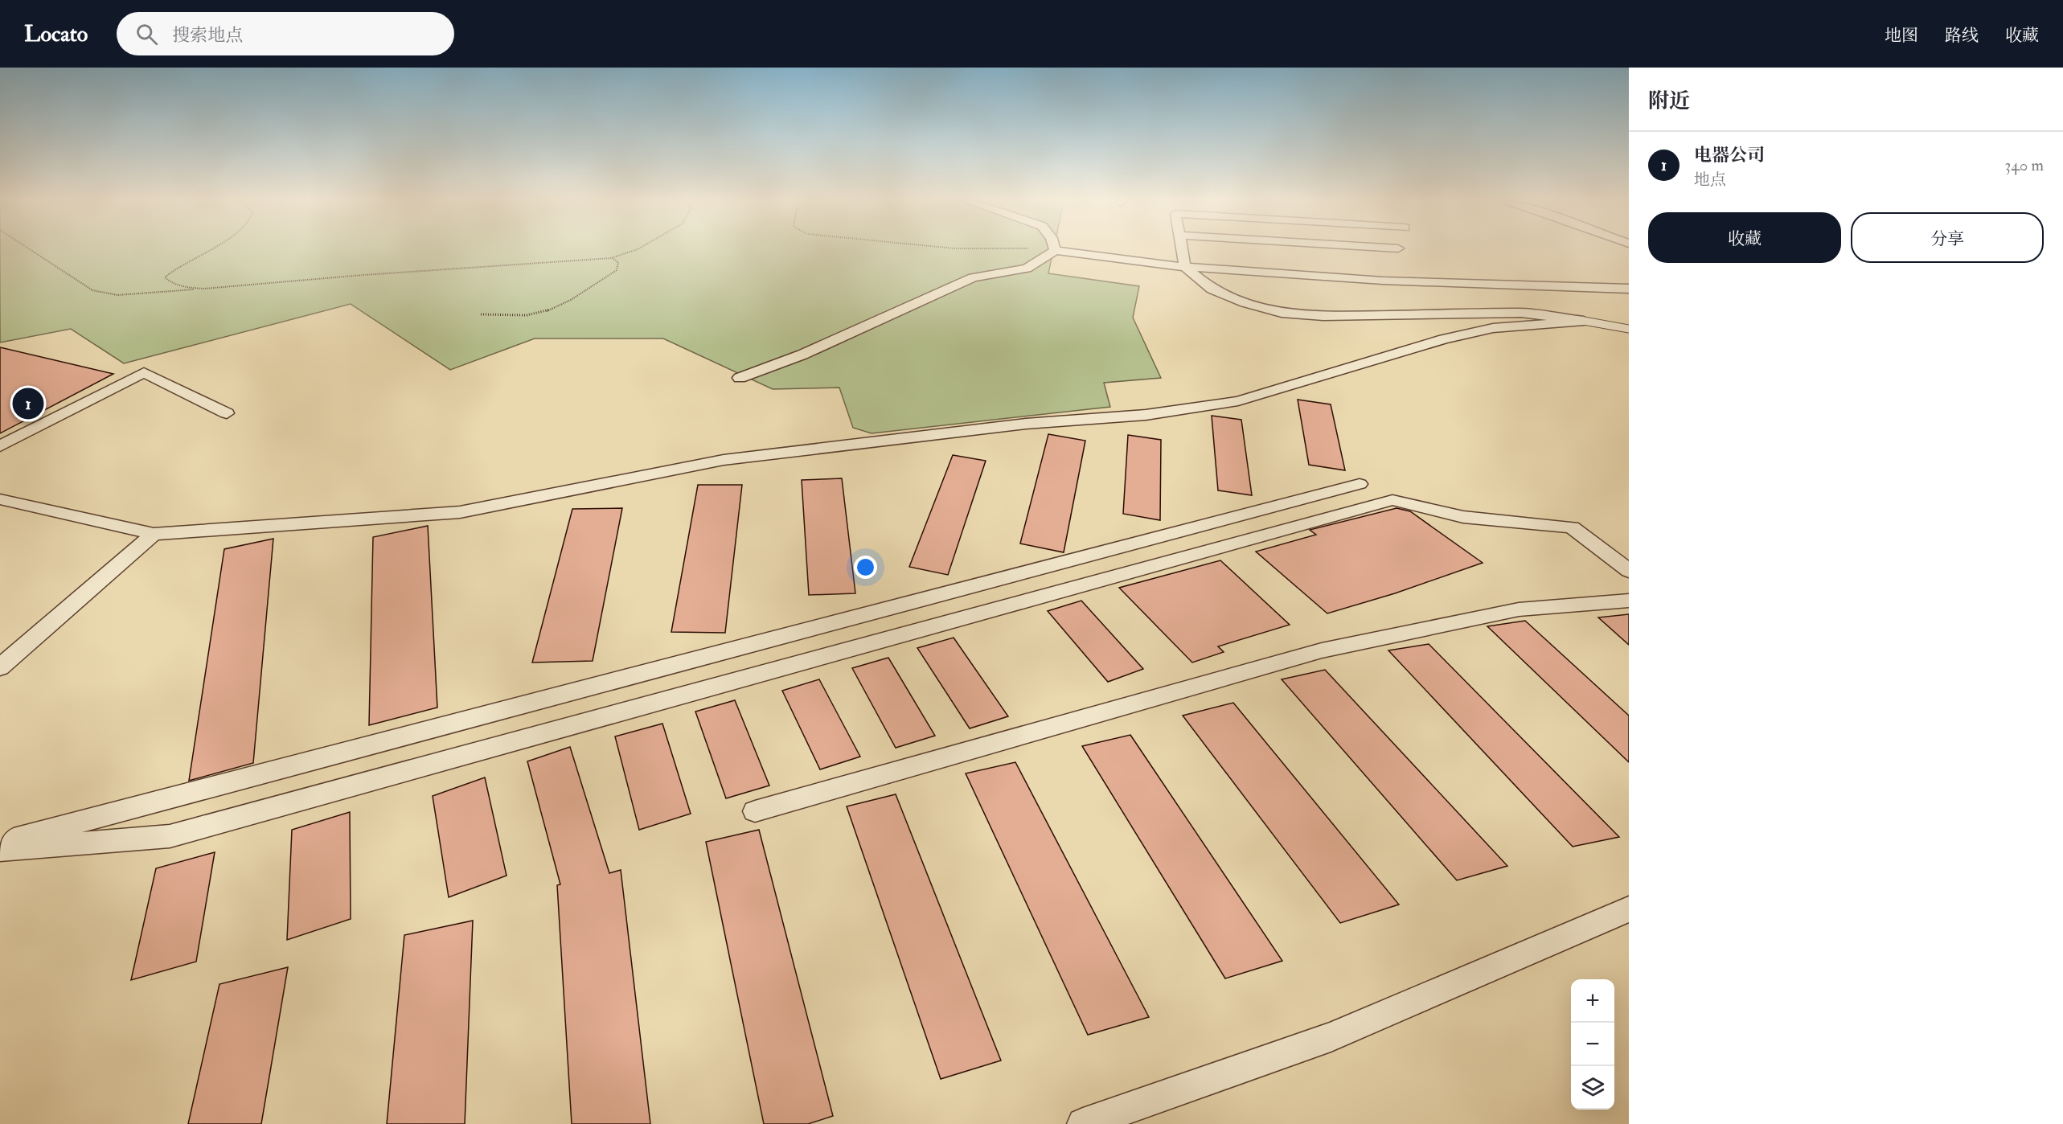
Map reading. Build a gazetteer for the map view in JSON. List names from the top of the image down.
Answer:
{
  "page": {
    "header": "Locato",
    "search": "搜索地点",
    "nav": ["地图", "路线", "收藏"],
    "heading": "附近",
    "list": [
      {
        "mark": "1",
        "name": "电器公司",
        "note": "地点",
        "value": "340 m"
      }
    ],
    "buttons": ["收藏", "分享"],
    "pins": "1",
    "map_buttons": ["+", "−"]
  }
}
